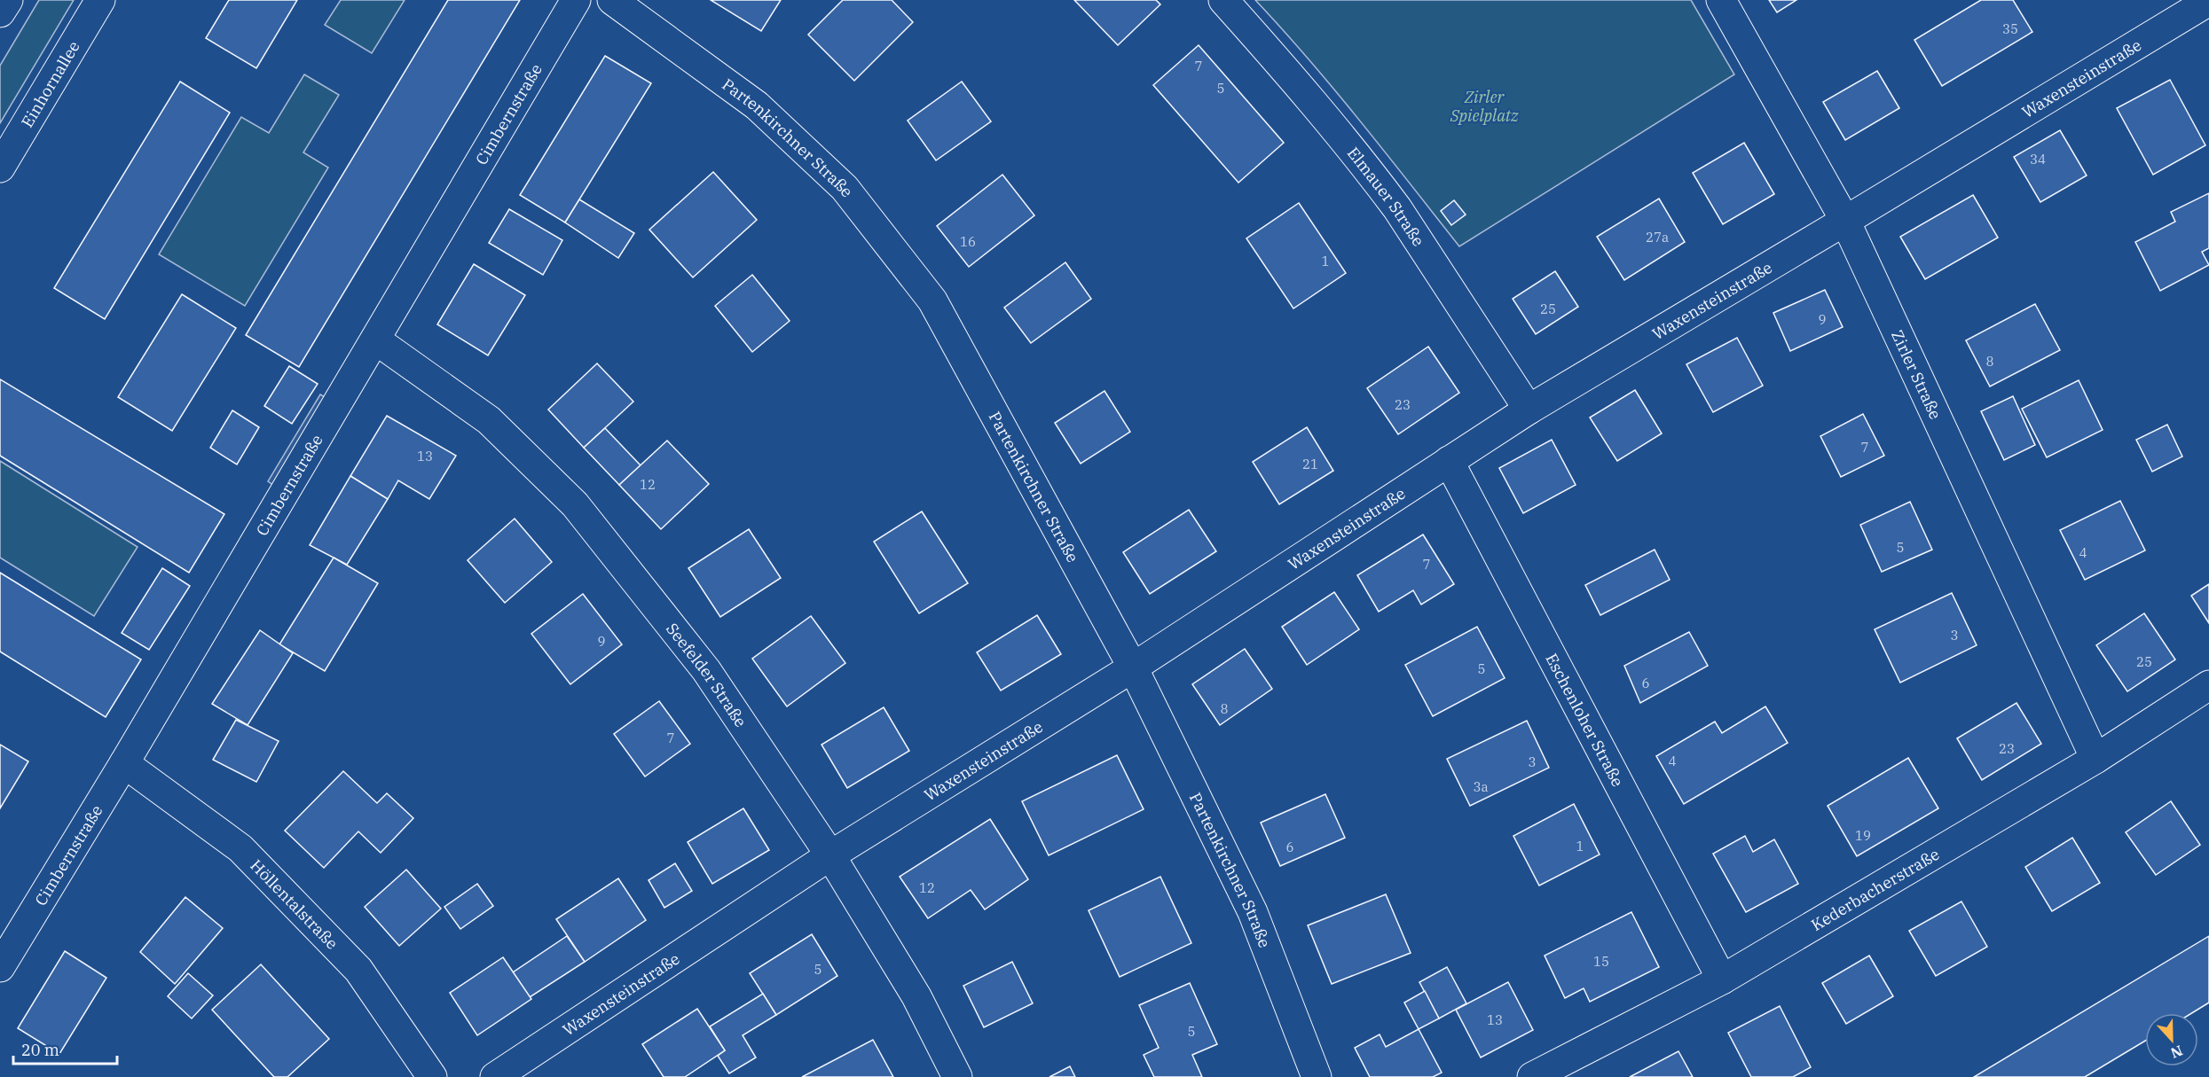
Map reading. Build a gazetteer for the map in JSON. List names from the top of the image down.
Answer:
{
  "streets": {
    "main road": [
      "Waxensteinstraße",
      "Einhornallee",
      "Cimbernstraße",
      "Partenkirchner Straße",
      "Elmauer Straße",
      "Zirler Straße",
      "Seefelder Straße",
      "Eschenloher Straße",
      "Kederbacherstraße",
      "Höllentalstraße"
    ]
  },
  "crossings": [
    ["Waxensteinstraße", "Partenkirchner Straße"],
    ["Waxensteinstraße", "Elmauer Straße"],
    ["Waxensteinstraße", "Zirler Straße"],
    ["Waxensteinstraße", "Seefelder Straße"],
    ["Waxensteinstraße", "Eschenloher Straße"],
    ["Cimbernstraße", "Seefelder Straße"],
    ["Cimbernstraße", "Höllentalstraße"],
    ["Zirler Straße", "Kederbacherstraße"],
    ["Eschenloher Straße", "Kederbacherstraße"]
  ],
  "parks": ["Zirler Spielplatz"],
  "house_numbers": [
    "35",
    "7",
    "5",
    "34",
    "27a",
    "16",
    "1",
    "25",
    "9",
    "8",
    "23",
    "7",
    "13",
    "21",
    "12",
    "5",
    "4",
    "7",
    "3",
    "9",
    "25",
    "5",
    "6",
    "8",
    "7",
    "23",
    "4",
    "3",
    "3a",
    "19",
    "1",
    "6",
    "12",
    "15",
    "5",
    "13",
    "5"
  ],
  "scale_bar": "20 m",
  "north": "bottom"
}
